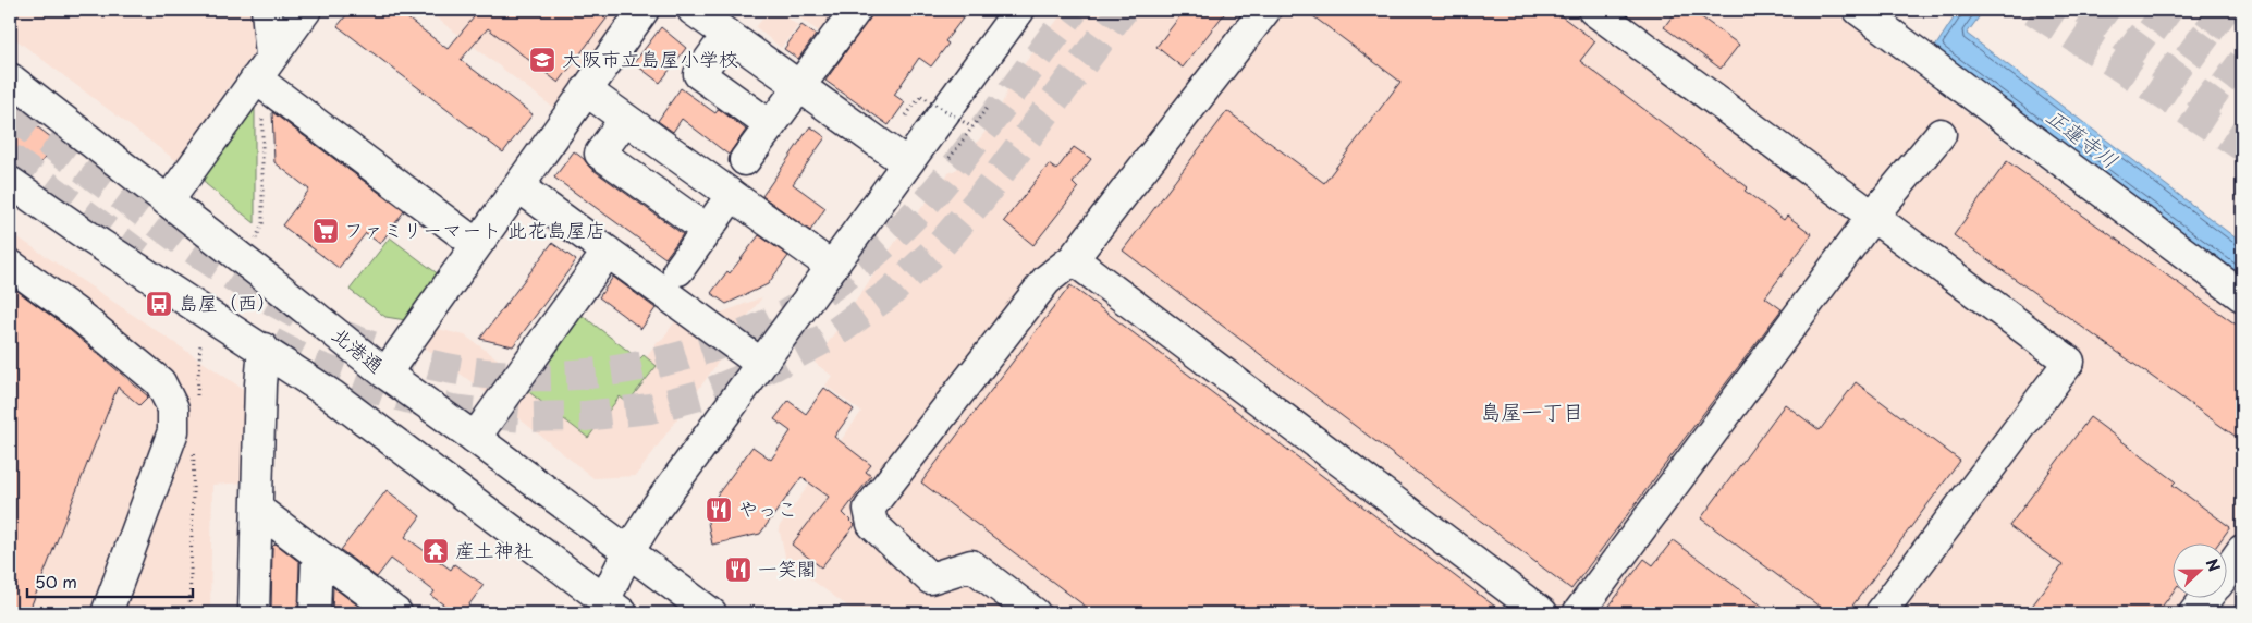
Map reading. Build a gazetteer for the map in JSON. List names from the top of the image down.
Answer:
{
  "streets": {
    "street": ["北港通"]
  },
  "districts": ["島屋一丁目"],
  "water": ["正蓮寺川"],
  "places": {
    "school or university": ["大阪市立島屋小学校"],
    "supermarket": ["ファミリーマート 此花島屋店"],
    "bus stop": ["島屋（西）"],
    "restaurant": ["やっこ", "一笑閣"],
    "temple": ["産土神社"]
  },
  "scale_bar": "50 m",
  "north": "right"
}
